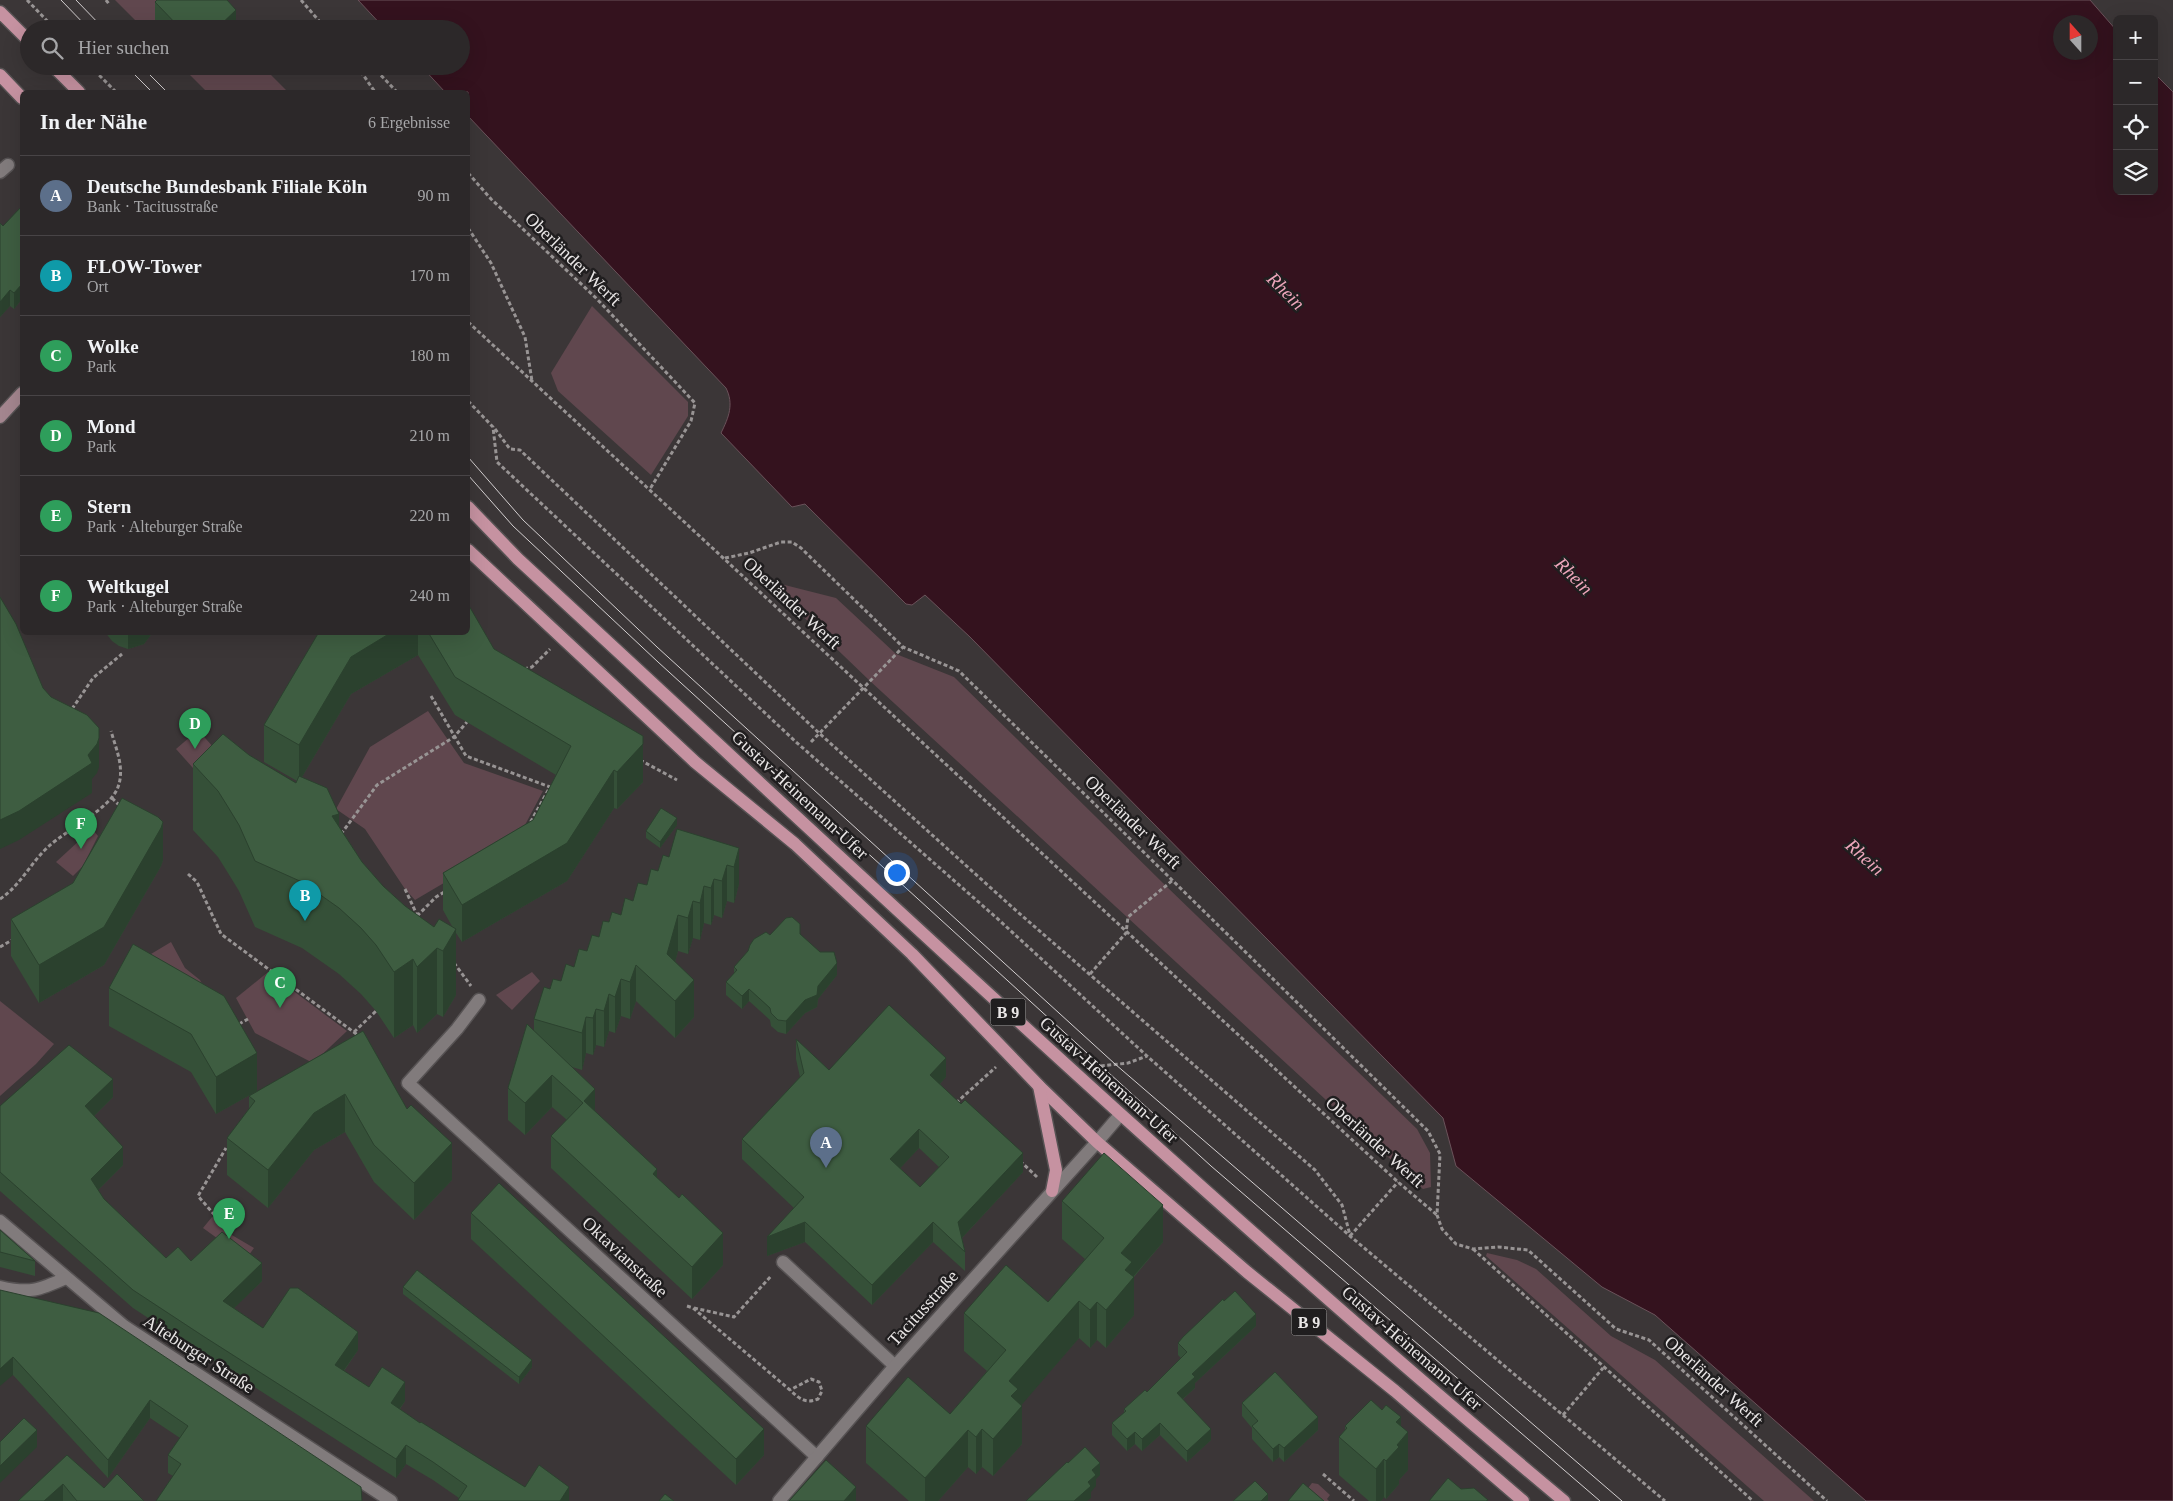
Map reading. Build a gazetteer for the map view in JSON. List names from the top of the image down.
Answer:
{
  "streets": {
    "main road": ["Gustav-Heinemann-Ufer", "B 9"],
    "street": ["Oktavianstraße", "Tacitusstraße", "Alteburger Straße"],
    "path": ["Oberländer Werft"]
  },
  "crossings": [
    ["Gustav-Heinemann-Ufer", "Tacitusstraße"],
    ["B 9", "Tacitusstraße"],
    ["Oktavianstraße", "Tacitusstraße"]
  ],
  "water": ["Rhein"],
  "north": "top",
  "page": {
    "map_buttons": ["+", "−"],
    "search": "Hier suchen",
    "heading": ["In der Nähe", "6 Ergebnisse"],
    "list": [
      {
        "mark": "A",
        "name": "Deutsche Bundesbank Filiale Köln",
        "note": "Bank · Tacitusstraße",
        "value": "90 m"
      },
      {
        "mark": "B",
        "name": "FLOW-Tower",
        "note": "Ort",
        "value": "170 m"
      },
      {
        "mark": "C",
        "name": "Wolke",
        "note": "Park",
        "value": "180 m"
      },
      {
        "mark": "D",
        "name": "Mond",
        "note": "Park",
        "value": "210 m"
      },
      {
        "mark": "E",
        "name": "Stern",
        "note": "Park · Alteburger Straße",
        "value": "220 m"
      },
      {
        "mark": "F",
        "name": "Weltkugel",
        "note": "Park · Alteburger Straße",
        "value": "240 m"
      }
    ],
    "pins": [
      "D",
      "F",
      "B",
      "C",
      "A",
      "E"
    ]
  }
}
